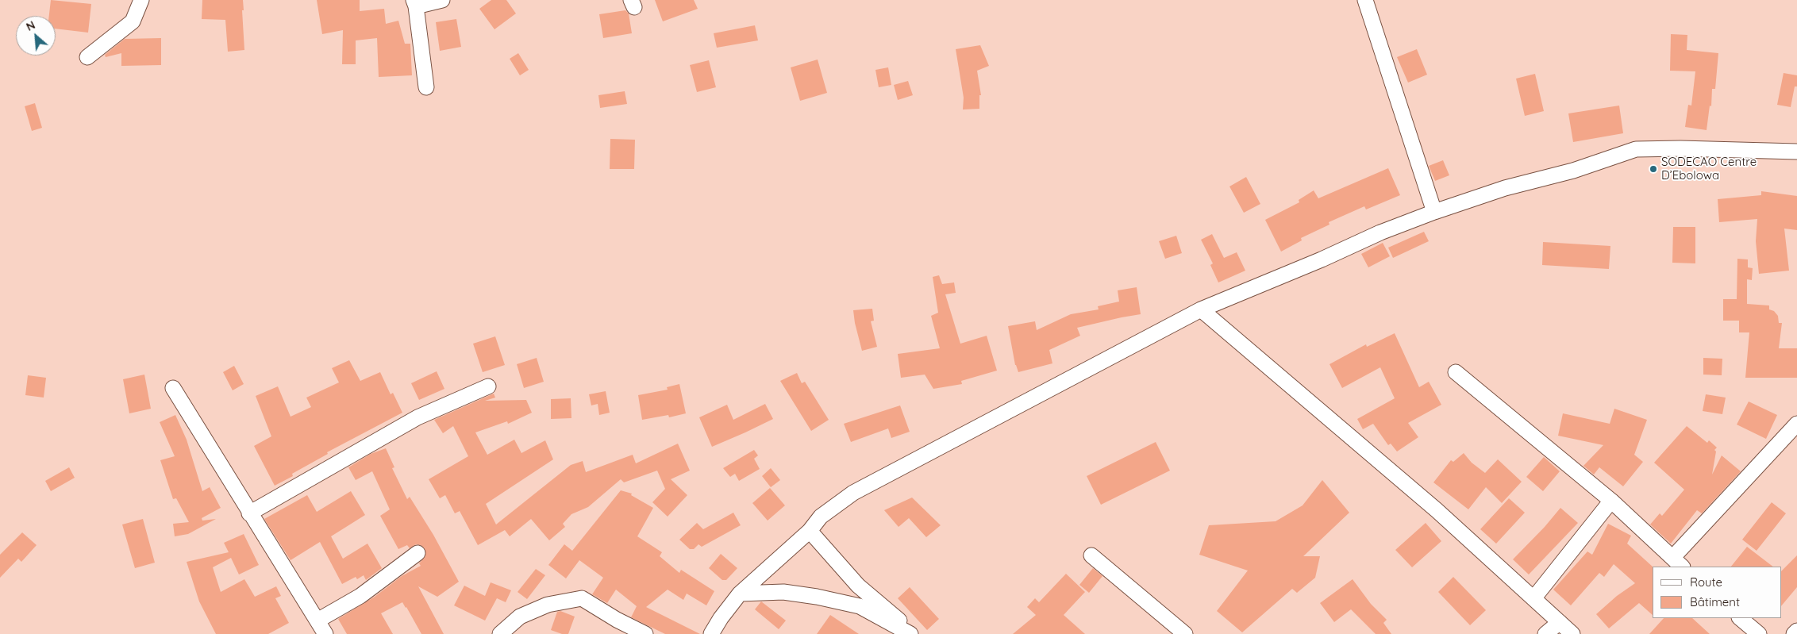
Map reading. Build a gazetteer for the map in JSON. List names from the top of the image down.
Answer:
{
  "places": ["SODECAO Centre D’Ebolowa"],
  "legend": ["Route", "Bâtiment"],
  "north": "top left"
}
